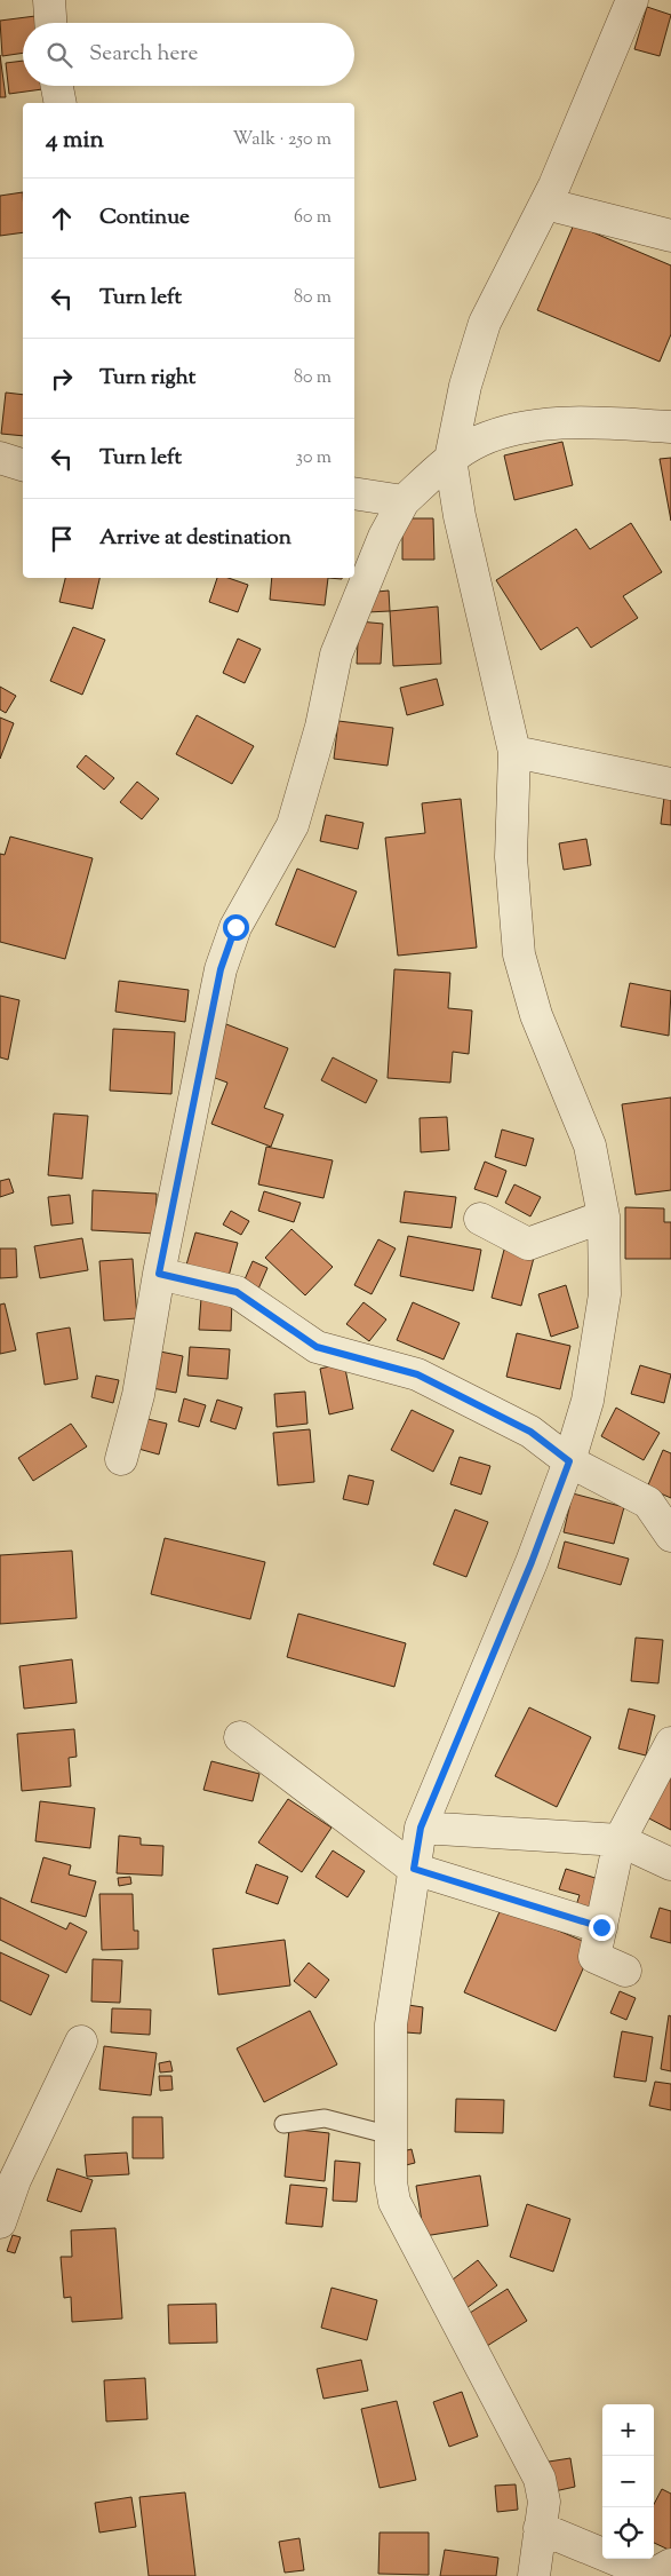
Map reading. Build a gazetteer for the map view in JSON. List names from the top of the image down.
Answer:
{
  "page": {
    "search": "Search here",
    "heading": ["4 min", "Walk · 250 m"],
    "list": [
      ["Continue", "60 m"],
      ["Turn left", "80 m"],
      ["Turn right", "80 m"],
      ["Turn left", "30 m"],
      "Arrive at destination"
    ],
    "map_buttons": ["+", "−"]
  }
}
